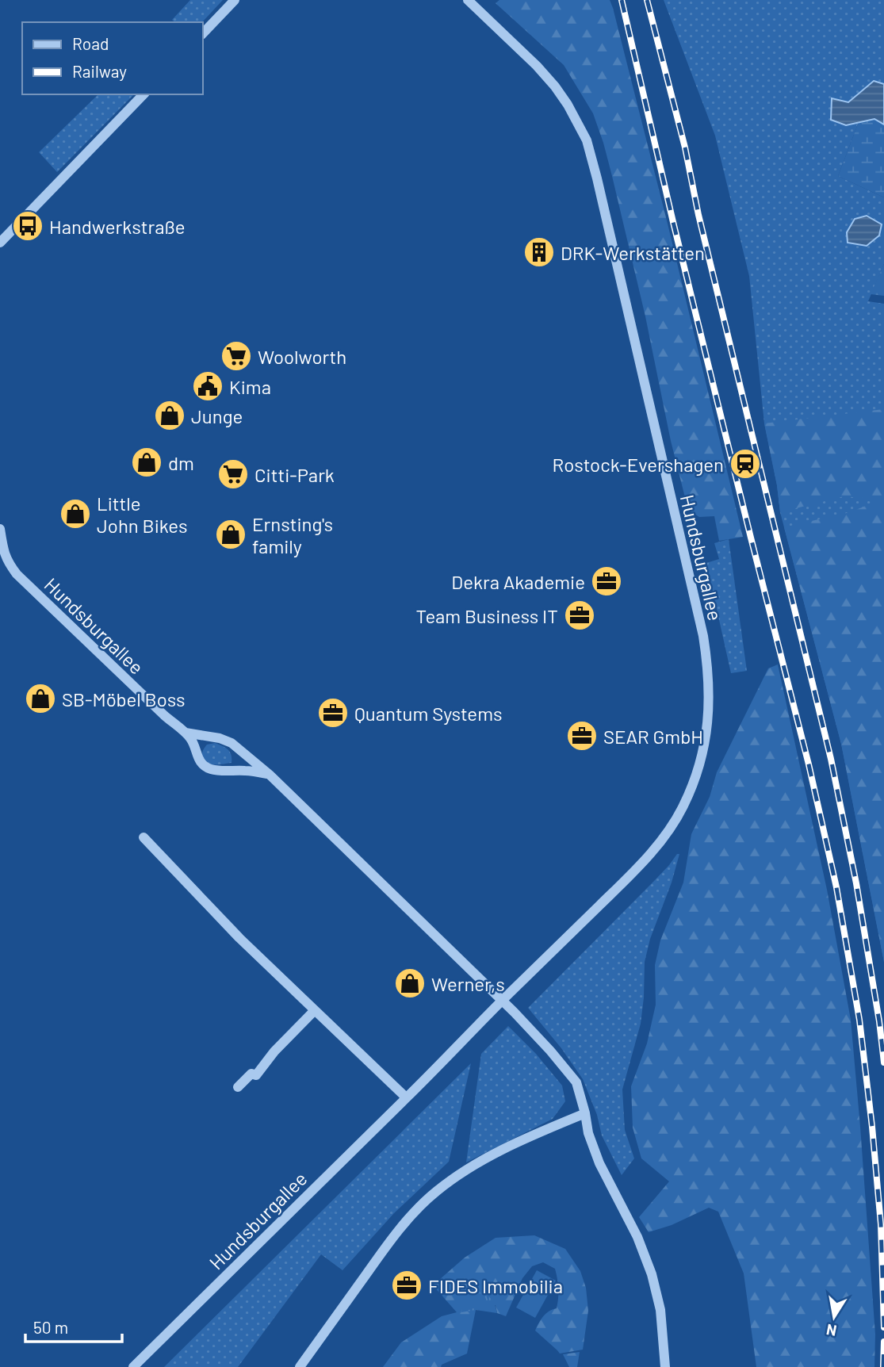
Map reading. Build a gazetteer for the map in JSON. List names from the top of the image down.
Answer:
{
  "streets": {
    "street": ["Hundsburgallee"]
  },
  "places": {
    "bus stop": ["Handwerkstraße"],
    "building": ["DRK-Werkstätten"],
    "supermarket": ["Woolworth", "Citti-Park"],
    "public building": ["Kima"],
    "shop": [
      "Junge",
      "dm",
      "Little John Bikes",
      "Ernsting's family",
      "SB-Möbel Boss",
      "Werner,s"
    ],
    "station": ["Rostock-Evershagen"],
    "office": [
      "Dekra Akademie",
      "Team Business IT",
      "Quantum Systems",
      "SEAR GmbH",
      "FIDES Immobilia"
    ]
  },
  "legend": ["Road", "Railway"],
  "scale_bar": "50 m",
  "north": "bottom"
}
